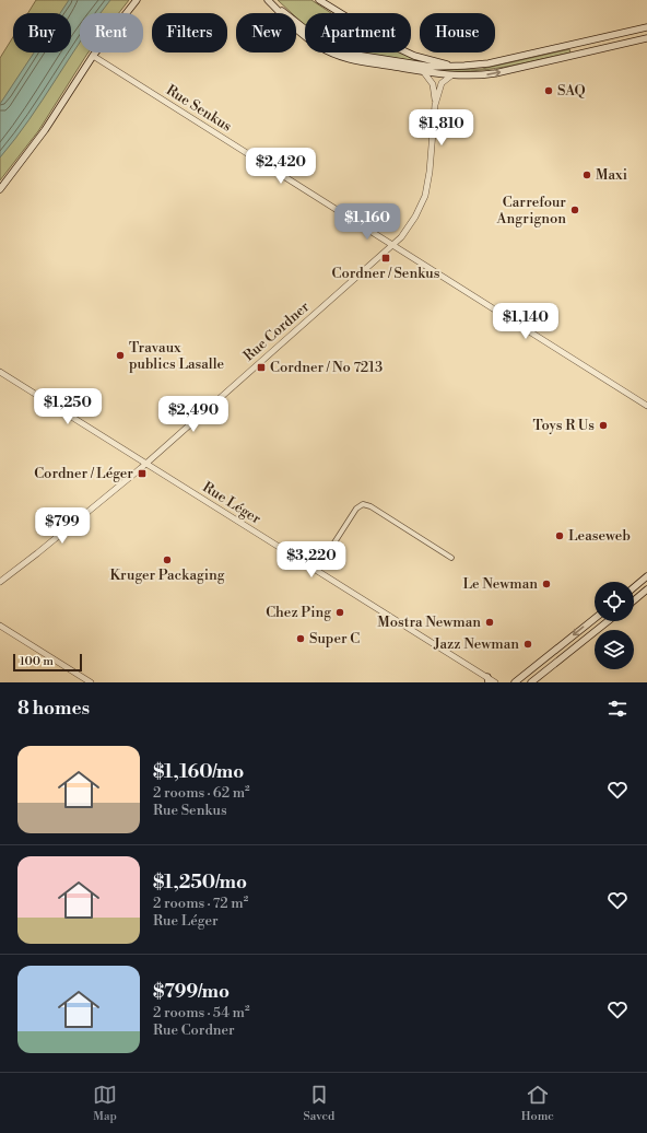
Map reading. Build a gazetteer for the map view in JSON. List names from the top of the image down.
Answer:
{
  "streets": {
    "street": ["Rue Senkus", "Rue Cordner", "Rue Léger"]
  },
  "crossings": [
    ["Rue Senkus", "Rue Cordner"],
    ["Rue Cordner", "Rue Léger"]
  ],
  "places": {
    "other": [
      "SAQ",
      "Maxi",
      "Carrefour Angrignon",
      "Travaux publics Lasalle",
      "Toys R Us",
      "Leaseweb",
      "Kruger Packaging",
      "Le Newman",
      "Chez Ping",
      "Mostra Newman",
      "Super C",
      "Jazz Newman"
    ],
    "transit": ["Cordner / Senkus", "Cordner / No 7213", "Cordner / Léger"]
  },
  "scale_bar": "100 m",
  "page": {
    "chip": [
      "Buy",
      "Rent",
      "Filters",
      "New",
      "Apartment",
      "House"
    ],
    "price": [
      "$1,810",
      "$2,420",
      "$1,160",
      "$1,140",
      "$1,250",
      "$2,490",
      "$799",
      "$3,220"
    ],
    "scale": "100 m",
    "heading": "8 homes",
    "list": [
      {
        "name": "$1,160/mo",
        "note": "2 rooms · 62 m² · Rue Senkus"
      },
      {
        "name": "$1,250/mo",
        "note": "2 rooms · 72 m² · Rue Léger"
      },
      {
        "name": "$799/mo",
        "note": "2 rooms · 54 m² · Rue Cordner"
      }
    ],
    "tabs": ["Map", "Saved", "Home"]
  }
}
